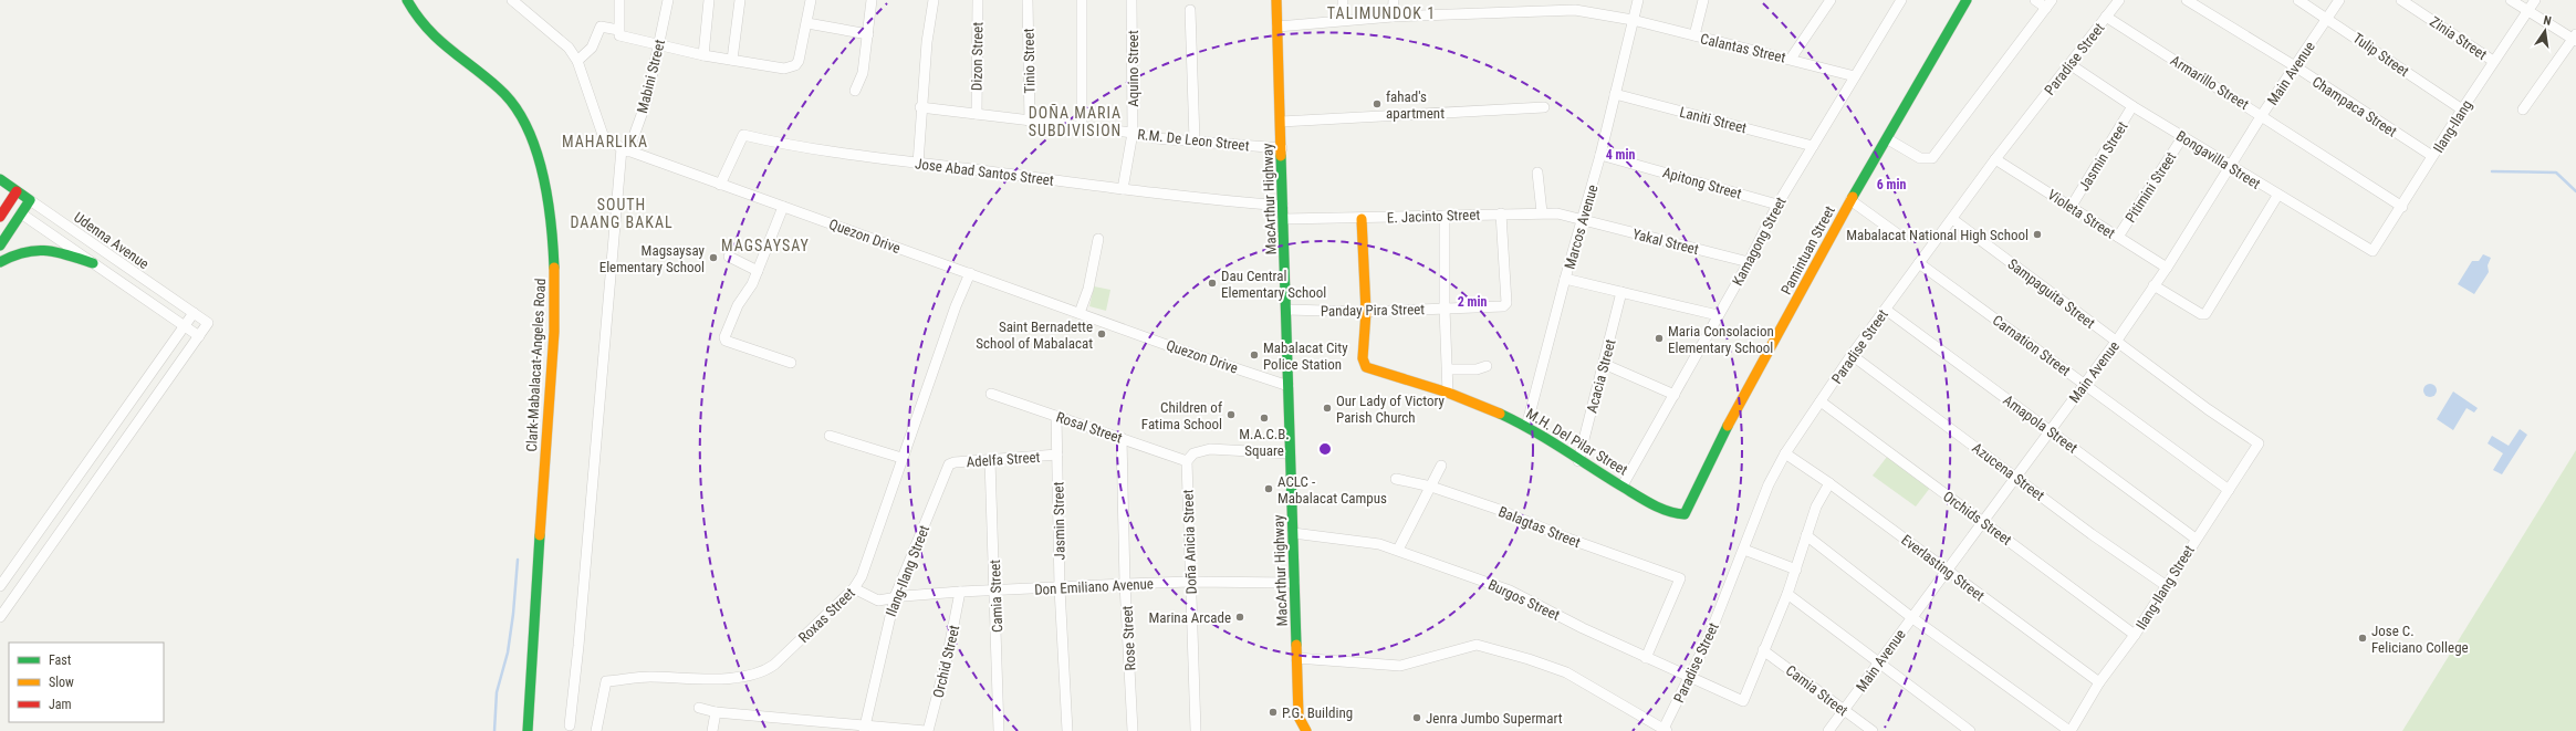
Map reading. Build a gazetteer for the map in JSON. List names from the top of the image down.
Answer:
{
  "streets": {
    "main road": [
      "MacArthur Highway",
      "Udenna Avenue",
      "Pamintuan Street",
      "Clark-Mabalacat-Angeles Road",
      "M.H. Del Pilar Street"
    ],
    "street": [
      "Zinia Street",
      "Calantas Street",
      "Tulip Street",
      "Dizon Street",
      "Paradise Street",
      "Tinio Street",
      "Aquino Street",
      "Main Avenue",
      "Mabini Street",
      "Armarillo Street",
      "Champaca Street",
      "Laniti Street",
      "Ilang-Ilang",
      "R.M. De Leon Street",
      "Jasmin Street",
      "Bongavilla Street",
      "Jose Abad Santos Street",
      "Apitong Street",
      "Pitimini Street",
      "Violeta Street",
      "E. Jacinto Street",
      "Marcos Avenue",
      "Quezon Drive",
      "Yakal Street",
      "Kamagong Street",
      "Sampaguita Street",
      "Panday Pira Street",
      "Carnation Street",
      "Acacia Street",
      "Amapola Street",
      "Rosal Street",
      "Adelfa Street",
      "Azucena Street",
      "Orchids Street",
      "Balagtas Street",
      "Doña Anicia Street",
      "Everlasting Street",
      "Ilang-Ilang Street",
      "Don Emiliano Avenue",
      "Camia Street",
      "Burgos Street",
      "Roxas Street",
      "Rose Street",
      "Orchid Street"
    ]
  },
  "crossings": [
    ["Zinia Street", "Ilang-Ilang"],
    ["Calantas Street", "MacArthur Highway"],
    ["Calantas Street", "Marcos Avenue"],
    ["Calantas Street", "Kamagong Street"],
    ["Tulip Street", "Main Avenue"],
    ["Tulip Street", "Ilang-Ilang"],
    ["Dizon Street", "R.M. De Leon Street"],
    ["Paradise Street", "Armarillo Street"],
    ["Paradise Street", "Bongavilla Street"],
    ["Paradise Street", "Violeta Street"],
    ["Paradise Street", "Sampaguita Street"],
    ["Paradise Street", "Carnation Street"],
    ["Paradise Street", "Amapola Street"],
    ["Paradise Street", "Azucena Street"],
    ["Paradise Street", "Orchids Street"],
    ["Paradise Street", "Everlasting Street"],
    ["Paradise Street", "Burgos Street"],
    ["Tinio Street", "R.M. De Leon Street"],
    ["Aquino Street", "R.M. De Leon Street"],
    ["Aquino Street", "Jose Abad Santos Street"],
    ["Main Avenue", "Armarillo Street"],
    ["Main Avenue", "Champaca Street"],
    ["Main Avenue", "Bongavilla Street"],
    ["Main Avenue", "Violeta Street"],
    ["Main Avenue", "Sampaguita Street"],
    ["Main Avenue", "Carnation Street"],
    ["Main Avenue", "Amapola Street"],
    ["Main Avenue", "Azucena Street"],
    ["Main Avenue", "Orchids Street"],
    ["Main Avenue", "Everlasting Street"],
    ["Main Avenue", "Camia Street"],
    ["Mabini Street", "Quezon Drive"],
    ["Armarillo Street", "Ilang-Ilang"],
    ["Champaca Street", "Ilang-Ilang"],
    ["Laniti Street", "Marcos Avenue"],
    ["Laniti Street", "Kamagong Street"],
    ["Ilang-Ilang", "Bongavilla Street"],
    ["R.M. De Leon Street", "MacArthur Highway"],
    ["Jasmin Street", "Bongavilla Street"],
    ["Jasmin Street", "Violeta Street"],
    ["Jasmin Street", "Rosal Street"],
    ["Jasmin Street", "Adelfa Street"],
    ["Jasmin Street", "Don Emiliano Avenue"],
    ["Bongavilla Street", "Pitimini Street"],
    ["Jose Abad Santos Street", "MacArthur Highway"],
    ["Jose Abad Santos Street", "Quezon Drive"],
    ["Apitong Street", "Marcos Avenue"],
    ["Apitong Street", "Kamagong Street"],
    ["Pitimini Street", "Violeta Street"],
    ["MacArthur Highway", "E. Jacinto Street"],
    ["MacArthur Highway", "Quezon Drive"],
    ["MacArthur Highway", "Panday Pira Street"],
    ["MacArthur Highway", "Don Emiliano Avenue"],
    ["MacArthur Highway", "Burgos Street"],
    ["E. Jacinto Street", "Marcos Avenue"],
    ["E. Jacinto Street", "Yakal Street"],
    ["E. Jacinto Street", "Panday Pira Street"],
    ["Marcos Avenue", "Yakal Street"],
    ["Marcos Avenue", "M.H. Del Pilar Street"],
    ["Quezon Drive", "Roxas Street"],
    ["Yakal Street", "Kamagong Street"],
    ["Kamagong Street", "M.H. Del Pilar Street"],
    ["Pamintuan Street", "M.H. Del Pilar Street"],
    ["Sampaguita Street", "Ilang-Ilang Street"],
    ["Panday Pira Street", "M.H. Del Pilar Street"],
    ["Carnation Street", "Ilang-Ilang Street"],
    ["Acacia Street", "M.H. Del Pilar Street"],
    ["Amapola Street", "Ilang-Ilang Street"],
    ["Rosal Street", "Doña Anicia Street"],
    ["Rosal Street", "Rose Street"],
    ["Adelfa Street", "Ilang-Ilang Street"],
    ["Adelfa Street", "Camia Street"],
    ["Azucena Street", "Ilang-Ilang Street"],
    ["Orchids Street", "Ilang-Ilang Street"],
    ["Balagtas Street", "Burgos Street"],
    ["Doña Anicia Street", "Don Emiliano Avenue"],
    ["Everlasting Street", "Ilang-Ilang Street"],
    ["Ilang-Ilang Street", "Don Emiliano Avenue"],
    ["Don Emiliano Avenue", "Camia Street"],
    ["Don Emiliano Avenue", "Roxas Street"],
    ["Don Emiliano Avenue", "Rose Street"],
    ["Don Emiliano Avenue", "Orchid Street"],
    ["Camia Street", "Burgos Street"]
  ],
  "districts": [
    "TALIMUNDOK 1",
    "DOÑA MARIA SUBDIVISION",
    "MAHARLIKA",
    "SOUTH DAANG BAKAL",
    "MAGSAYSAY"
  ],
  "places": [
    "fahad's apartment",
    "Mabalacat National High School",
    "Magsaysay Elementary School",
    "Dau Central Elementary School",
    "Saint Bernadette School of Mabalacat",
    "Maria Consolacion Elementary School",
    "Mabalacat City Police Station",
    "Our Lady of Victory Parish Church",
    "Children of Fatima School",
    "M.A.C.B. Square",
    "ACLC - Mabalacat Campus",
    "Marina Arcade",
    "Jose C. Feliciano College",
    "P.G. Building",
    "Jenra Jumbo Supermart"
  ],
  "legend": ["Fast", "Slow", "Jam"],
  "north": "top",
  "rings": ["4 min", "6 min", "2 min"]
}
